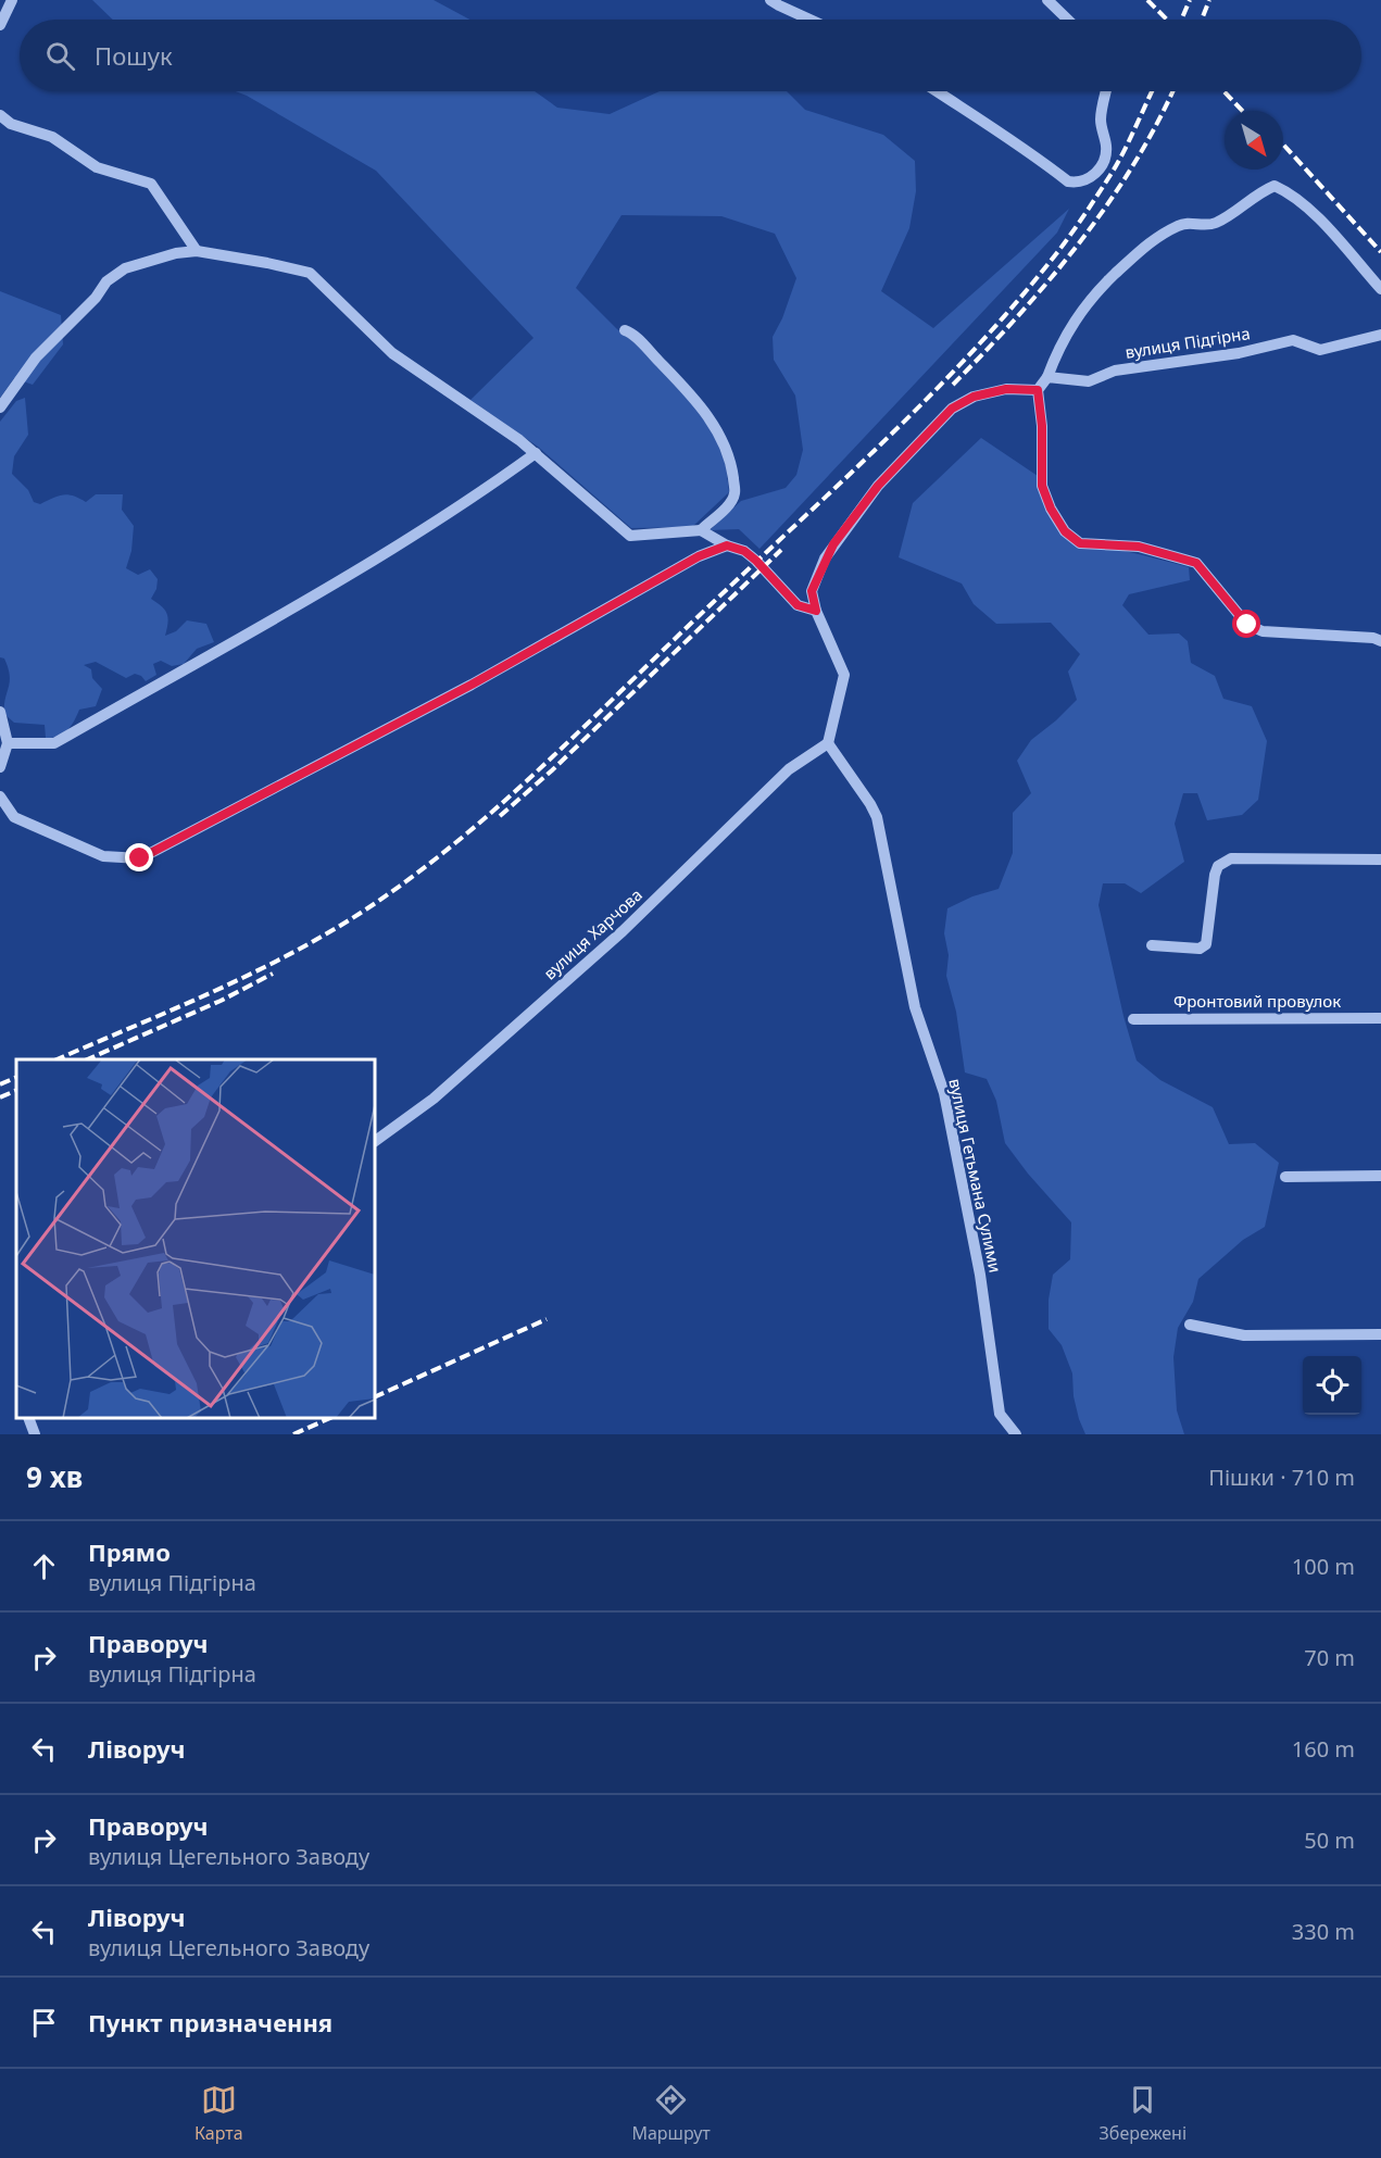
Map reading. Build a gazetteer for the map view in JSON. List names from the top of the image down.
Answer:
{
  "streets": {
    "street": [
      "вулиця Підгірна",
      "вулиця Харчова",
      "Фронтовий провулок",
      "вулиця Гетьмана Сулими"
    ]
  },
  "crossings": [
    ["вулиця Харчова", "вулиця Гетьмана Сулими"]
  ],
  "north": "bottom right",
  "page": {
    "search": "Пошук",
    "heading": ["9 хв", "Пішки · 710 m"],
    "list": [
      ["Прямо", "вулиця Підгірна", "100 m"],
      ["Праворуч", "вулиця Підгірна", "70 m"],
      ["Ліворуч", "160 m"],
      ["Праворуч", "вулиця Цегельного Заводу", "50 m"],
      ["Ліворуч", "вулиця Цегельного Заводу", "330 m"],
      "Пункт призначення"
    ],
    "nav": ["Карта", "Маршрут", "Збережені"]
  }
}
